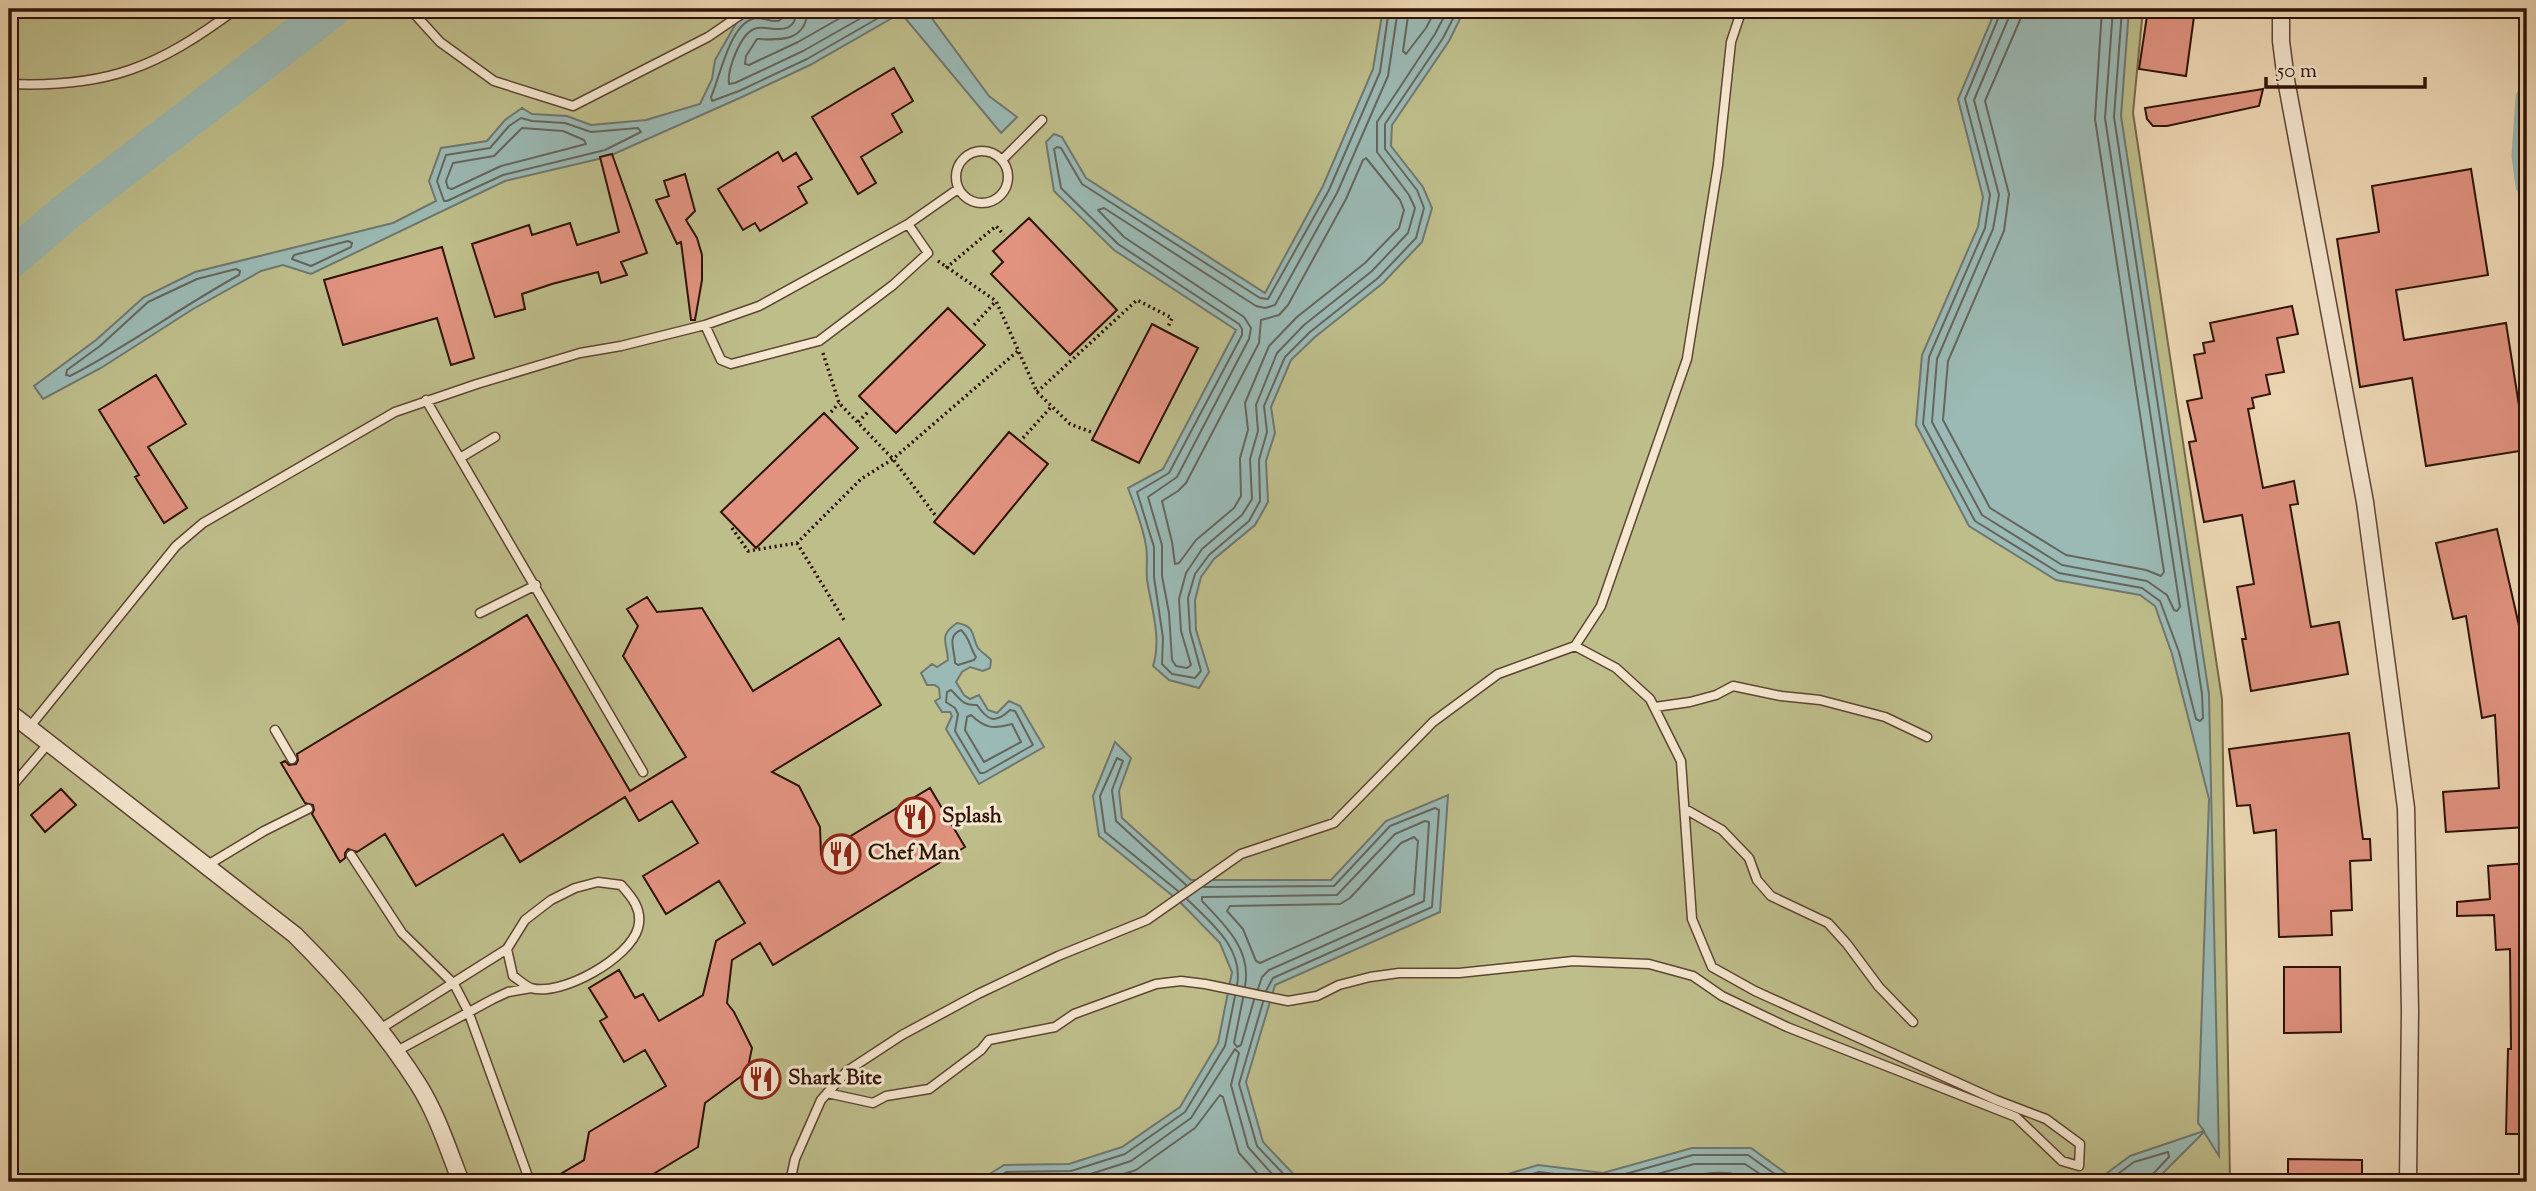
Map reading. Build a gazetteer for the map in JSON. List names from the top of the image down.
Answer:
{
  "places": {
    "restaurant": ["Splash", "Chef Man", "Shark Bite"]
  },
  "scale_bar": "50 m"
}
